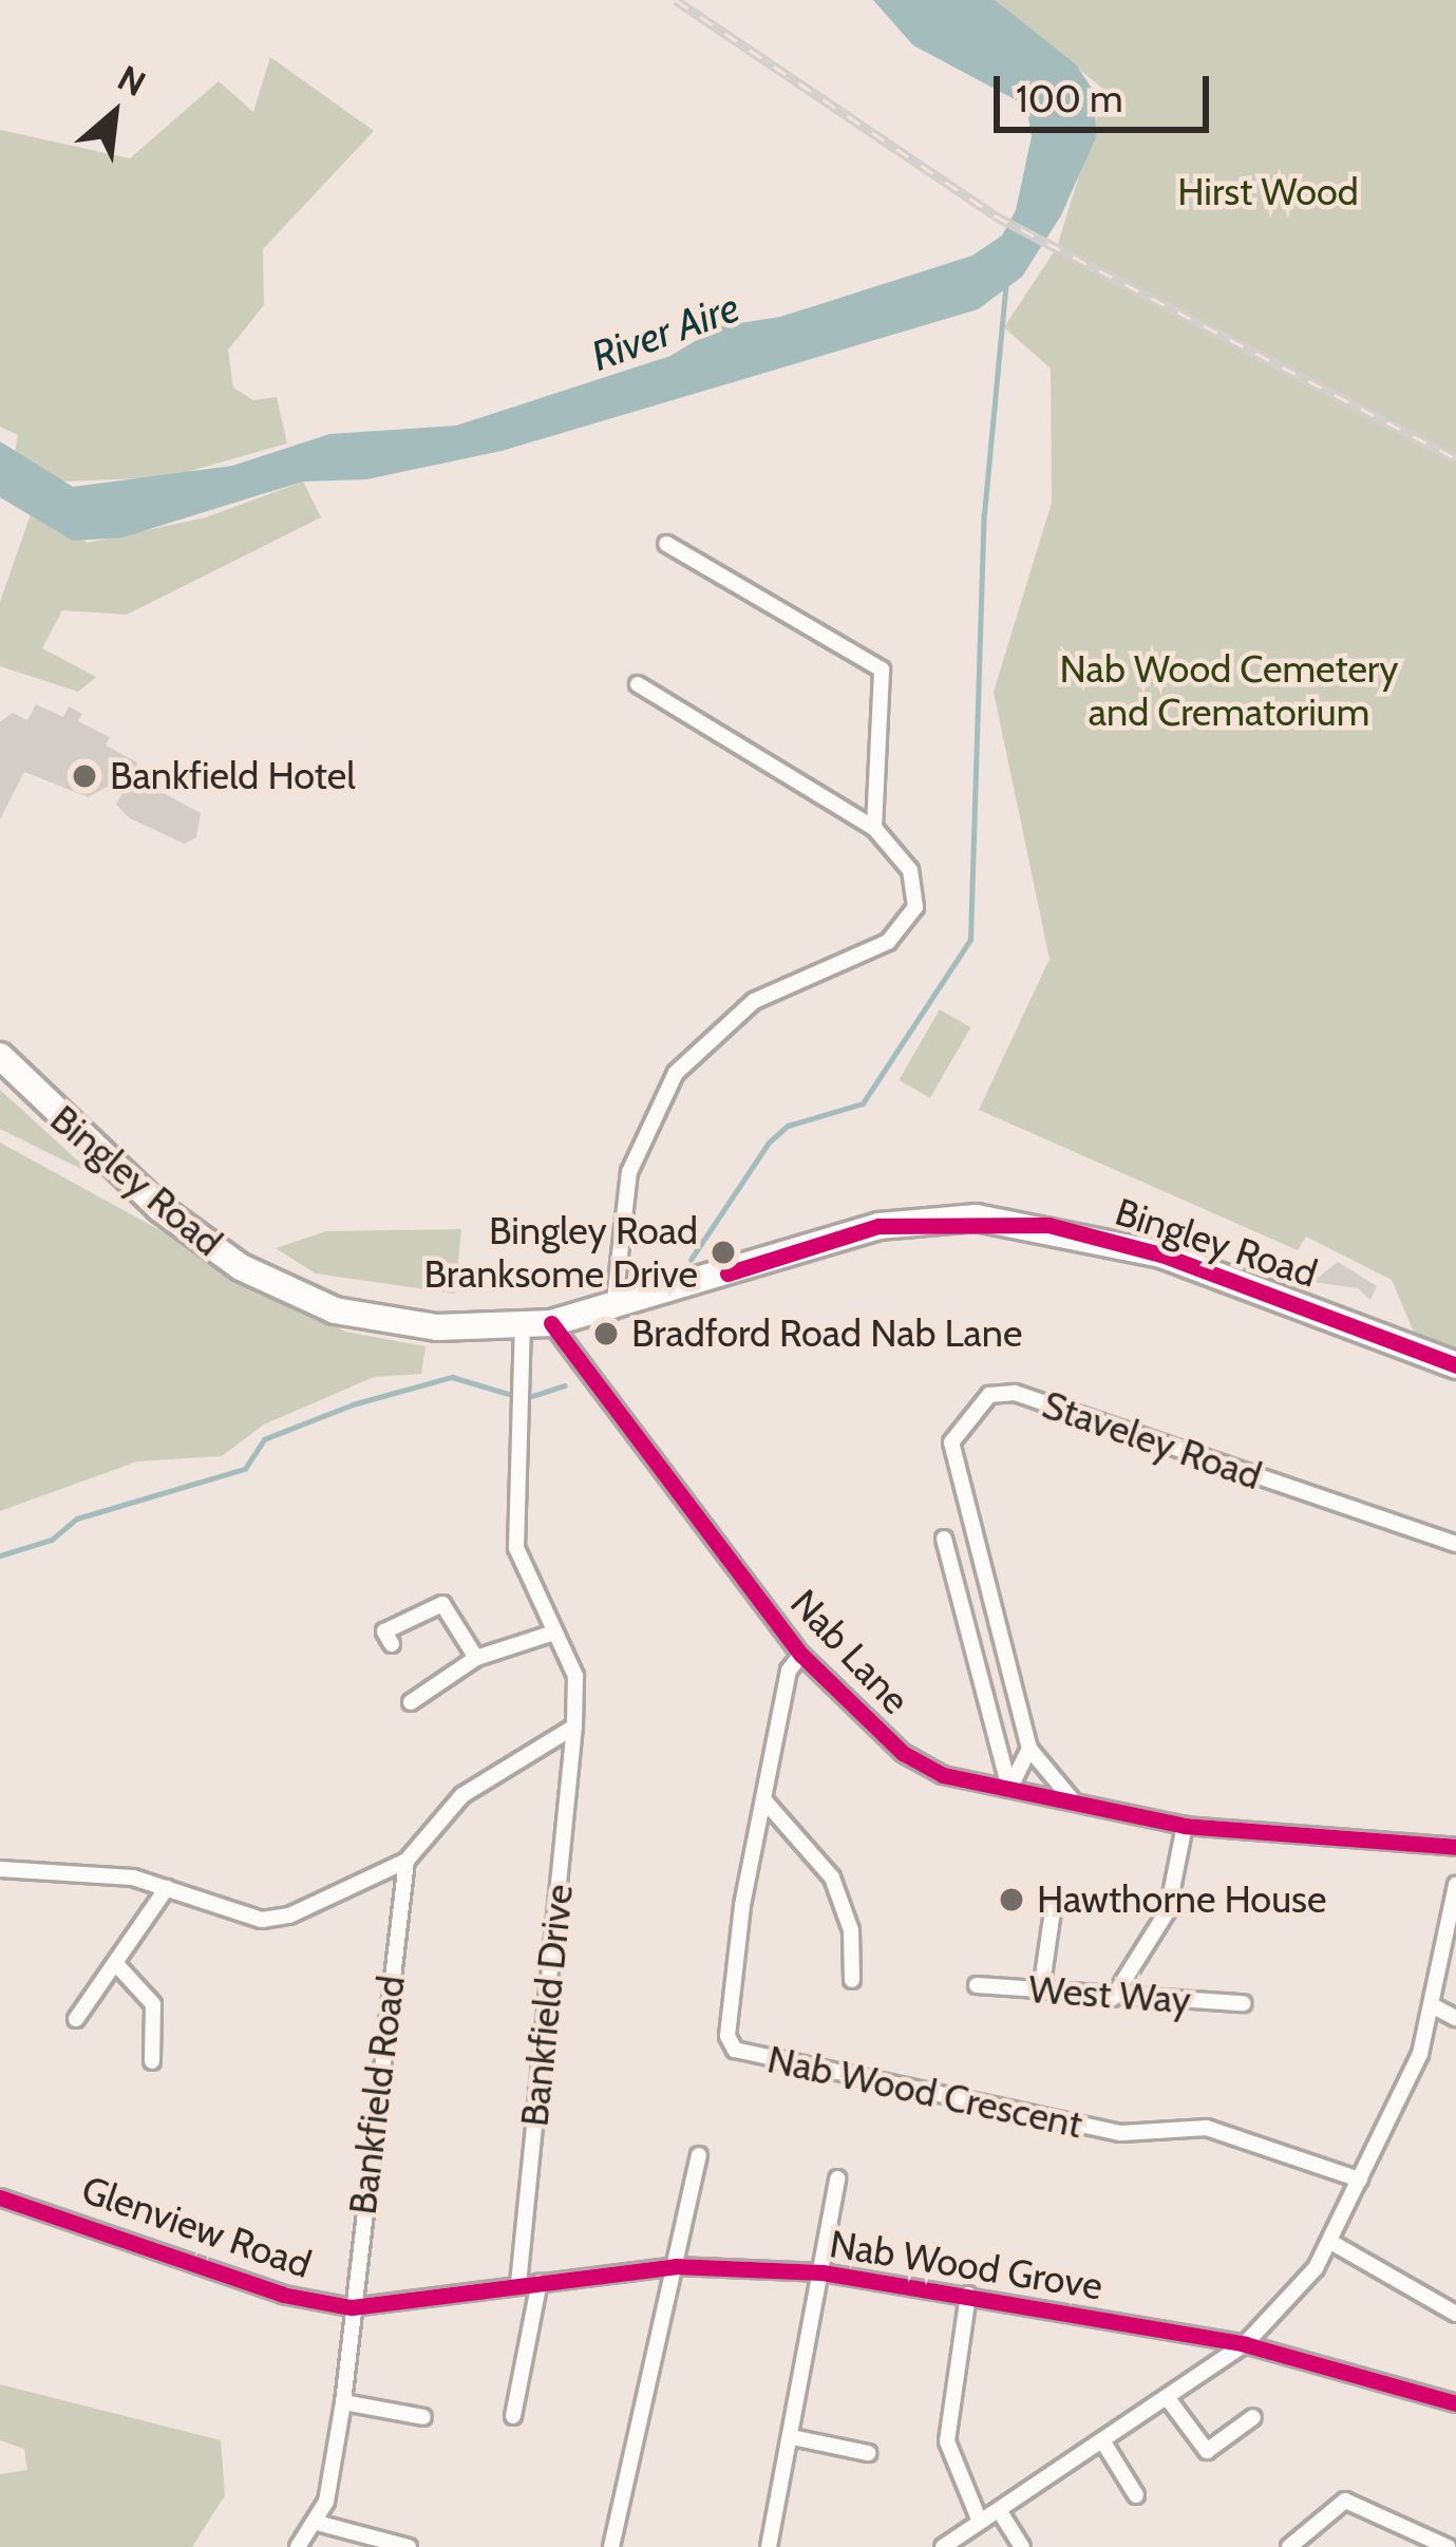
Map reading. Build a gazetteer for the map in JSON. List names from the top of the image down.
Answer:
{
  "streets": {
    "highway": ["Bingley Road"],
    "street": [
      "Staveley Road",
      "Nab Lane",
      "West Way",
      "Bankfield Drive",
      "Nab Wood Crescent",
      "Bankfield Road",
      "Glenview Road",
      "Nab Wood Grove"
    ]
  },
  "crossings": [
    ["Bingley Road", "Nab Lane"],
    ["Bingley Road", "Bankfield Drive"],
    ["Staveley Road", "Nab Lane"],
    ["Nab Lane", "Nab Wood Crescent"],
    ["Bankfield Drive", "Glenview Road"],
    ["Bankfield Road", "Glenview Road"],
    ["Glenview Road", "Nab Wood Grove"]
  ],
  "water": ["River Aire"],
  "parks": ["Hirst Wood", "Nab Wood Cemetery and Crematorium"],
  "places": [
    "Bankfield Hotel",
    "Bingley Road Branksome Drive",
    "Bradford Road Nab Lane",
    "Hawthorne House"
  ],
  "scale_bar": "100 m",
  "north": "top right"
}
